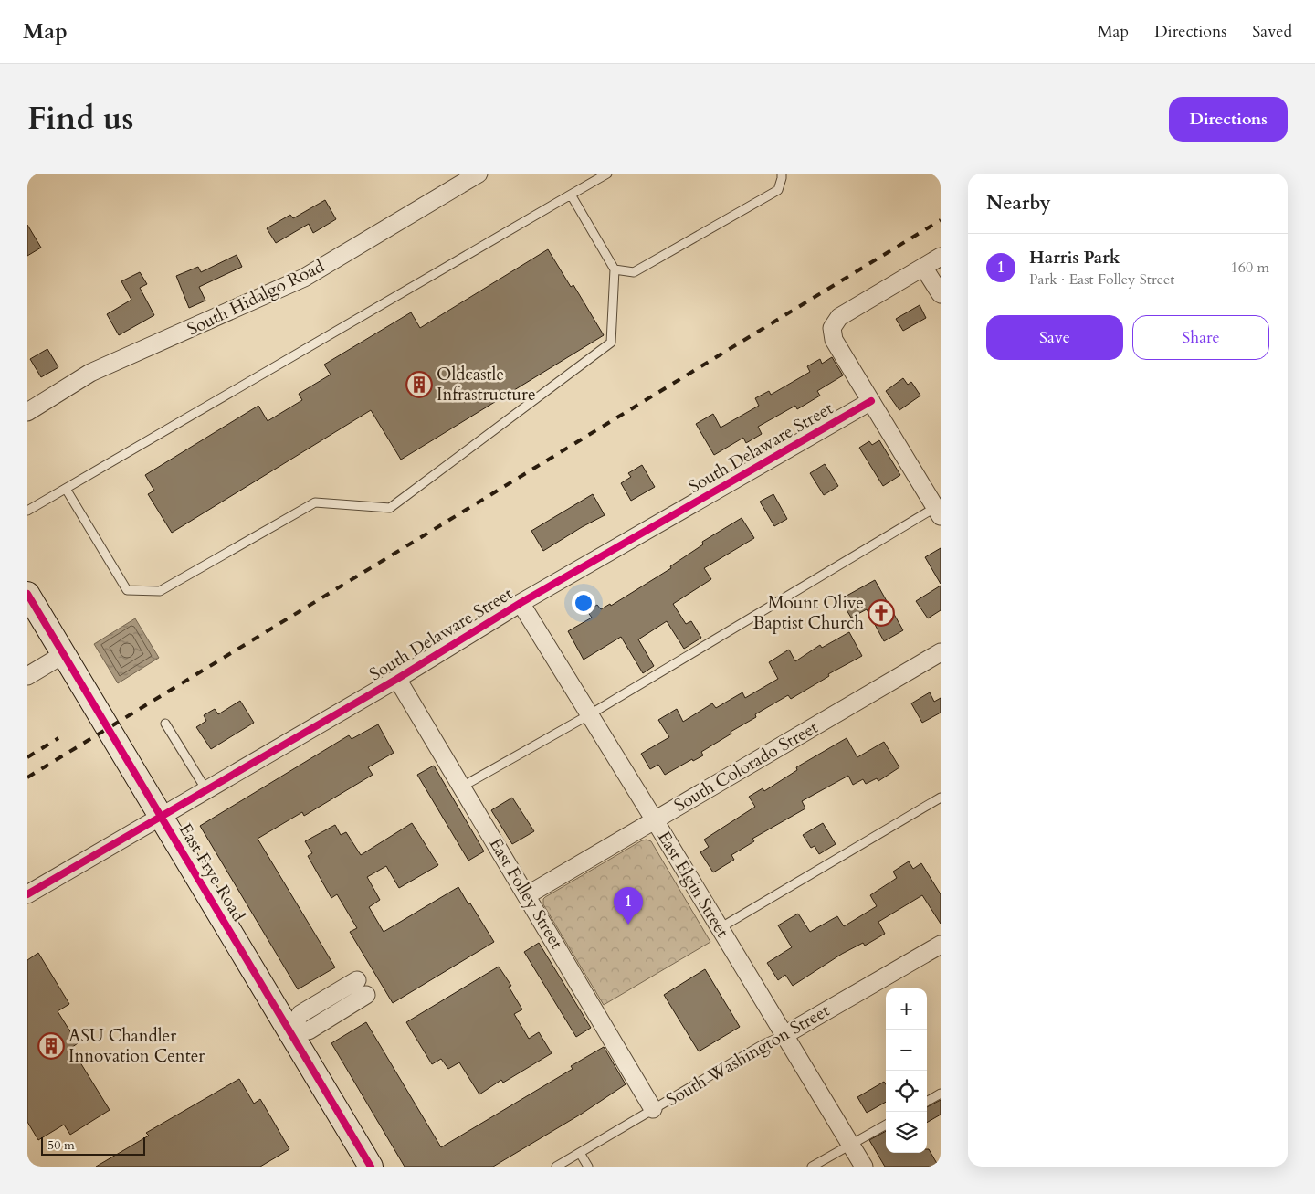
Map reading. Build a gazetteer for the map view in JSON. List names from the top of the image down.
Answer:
{
  "streets": {
    "street": [
      "South Hidalgo Road",
      "South Delaware Street",
      "South Colorado Street",
      "East Frye Road",
      "East Elgin Street",
      "East Folley Street",
      "South Washington Street"
    ]
  },
  "crossings": [
    ["South Delaware Street", "East Frye Road"],
    ["South Delaware Street", "East Elgin Street"],
    ["South Delaware Street", "East Folley Street"],
    ["South Colorado Street", "East Elgin Street"],
    ["South Colorado Street", "East Folley Street"],
    ["East Elgin Street", "South Washington Street"],
    ["East Folley Street", "South Washington Street"]
  ],
  "places": {
    "building": ["Oldcastle Infrastructure", "ASU Chandler Innovation Center"],
    "church": ["Mount Olive Baptist Church"]
  },
  "scale_bar": "50 m",
  "page": {
    "header": "Map",
    "nav": ["Map", "Directions", "Saved"],
    "title": "Find us",
    "buttons": [
      "Directions",
      ["Save", "Share"]
    ],
    "heading": "Nearby",
    "list": [
      {
        "mark": "1",
        "name": "Harris Park",
        "note": "Park · East Folley Street",
        "value": "160 m"
      }
    ],
    "pins": "1",
    "map_buttons": ["+", "−"],
    "scale": "50 m"
  }
}
